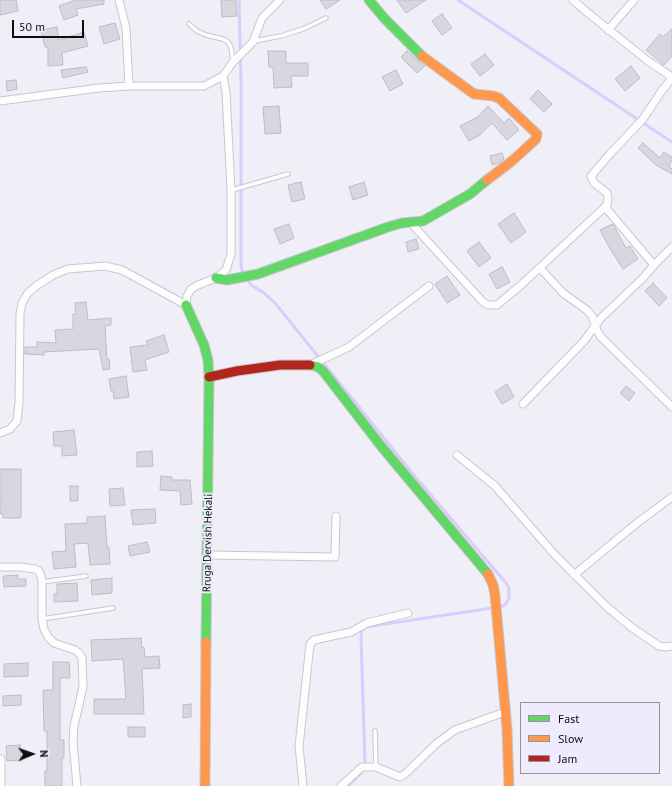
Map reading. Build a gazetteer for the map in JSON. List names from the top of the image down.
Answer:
{
  "streets": {
    "street": ["Rruga Dervish Hekali"]
  },
  "legend": ["Fast", "Slow", "Jam"],
  "scale_bar": "50 m",
  "north": "right"
}
